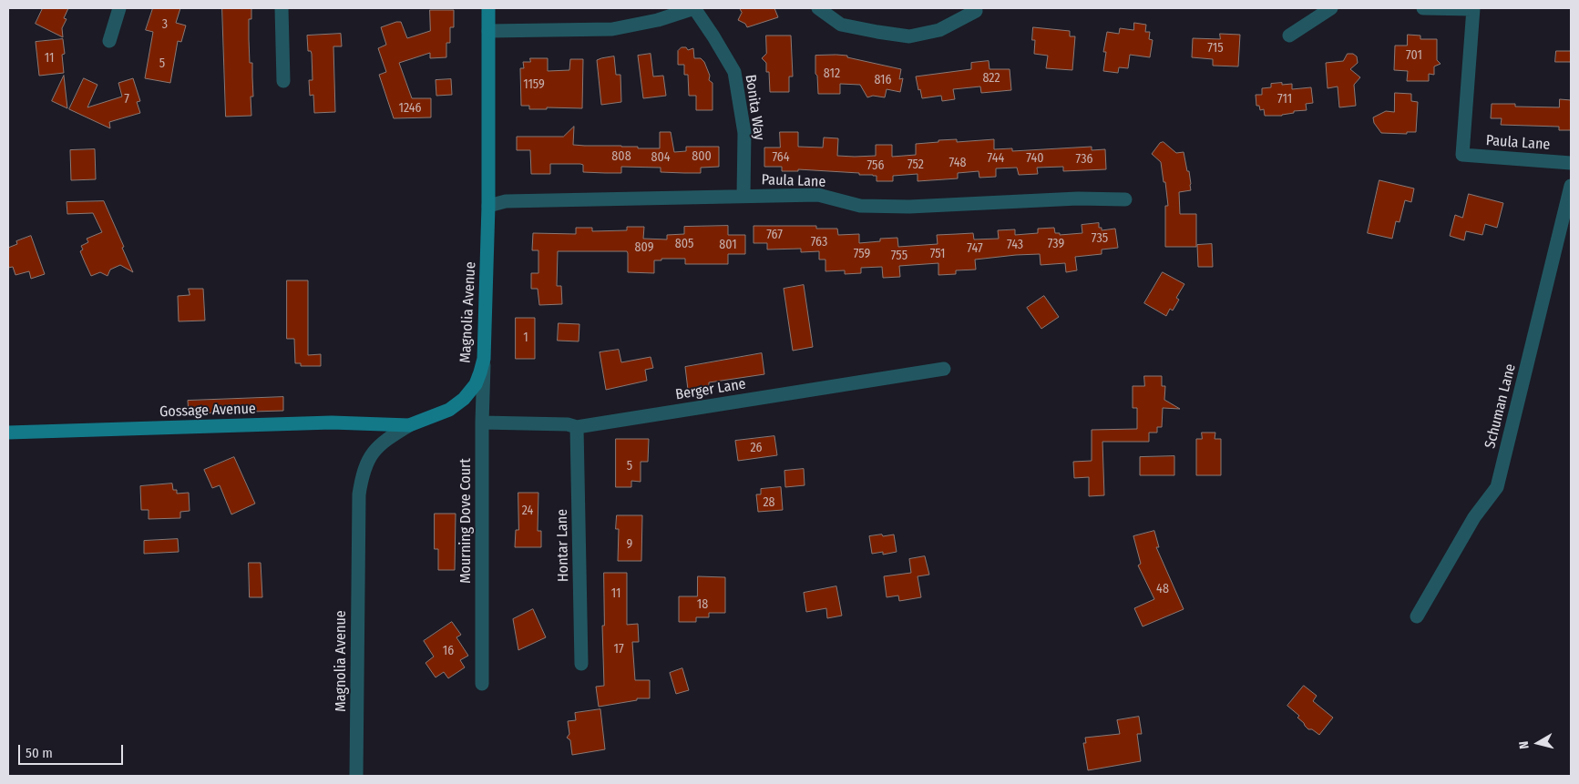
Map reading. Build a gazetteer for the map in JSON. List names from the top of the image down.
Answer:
{
  "streets": {
    "street": [
      "Bonita Way",
      "Paula Lane",
      "Magnolia Avenue",
      "Berger Lane",
      "Schuman Lane",
      "Gossage Avenue",
      "Mourning Dove Court",
      "Hontar Lane"
    ]
  },
  "crossings": [
    ["Bonita Way", "Paula Lane"],
    ["Paula Lane", "Magnolia Avenue"],
    ["Magnolia Avenue", "Gossage Avenue"],
    ["Magnolia Avenue", "Mourning Dove Court"],
    ["Berger Lane", "Mourning Dove Court"],
    ["Berger Lane", "Hontar Lane"]
  ],
  "house_numbers": [
    "3",
    "715",
    "701",
    "11",
    "5",
    "812",
    "822",
    "816",
    "1159",
    "7",
    "711",
    "1246",
    "808",
    "800",
    "804",
    "764",
    "744",
    "740",
    "736",
    "748",
    "752",
    "756",
    "767",
    "735",
    "763",
    "805",
    "739",
    "801",
    "743",
    "809",
    "747",
    "759",
    "751",
    "755",
    "1",
    "26",
    "5",
    "28",
    "24",
    "9",
    "48",
    "11",
    "18",
    "17",
    "16"
  ],
  "scale_bar": "50 m",
  "north": "left"
}
